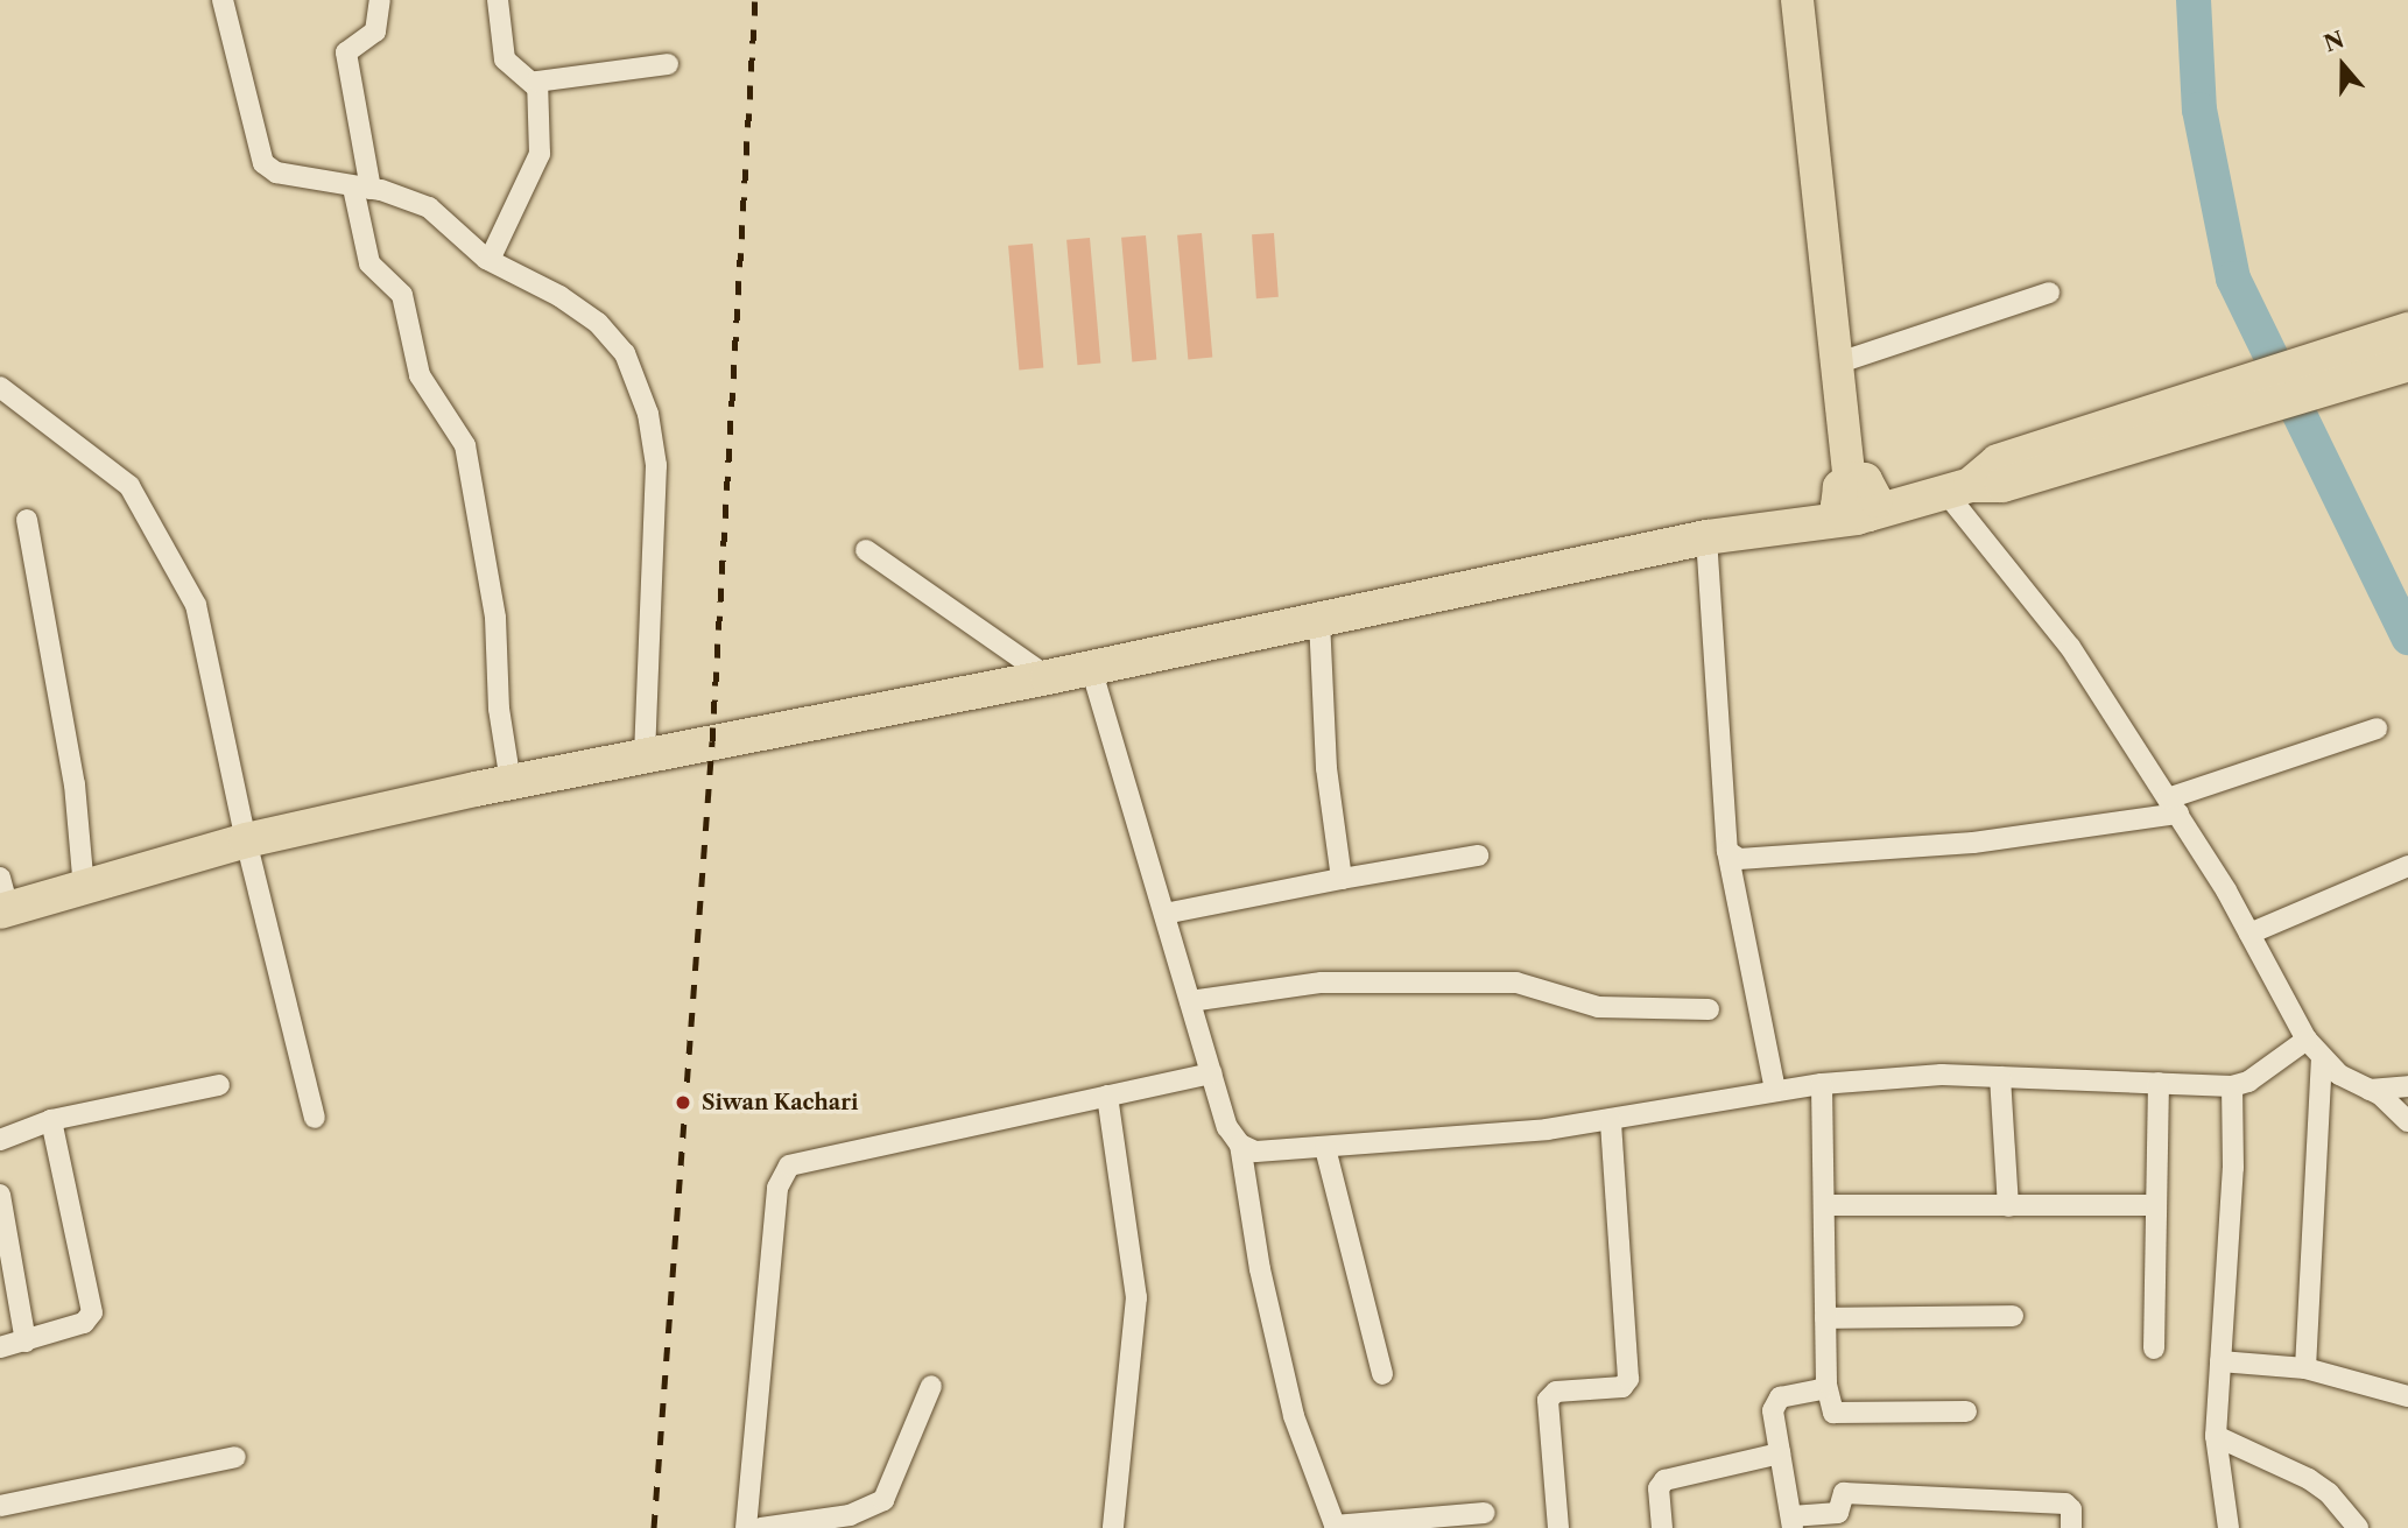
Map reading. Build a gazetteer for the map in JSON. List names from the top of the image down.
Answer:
{
  "places": ["Siwan Kachari"],
  "north": "top"
}
